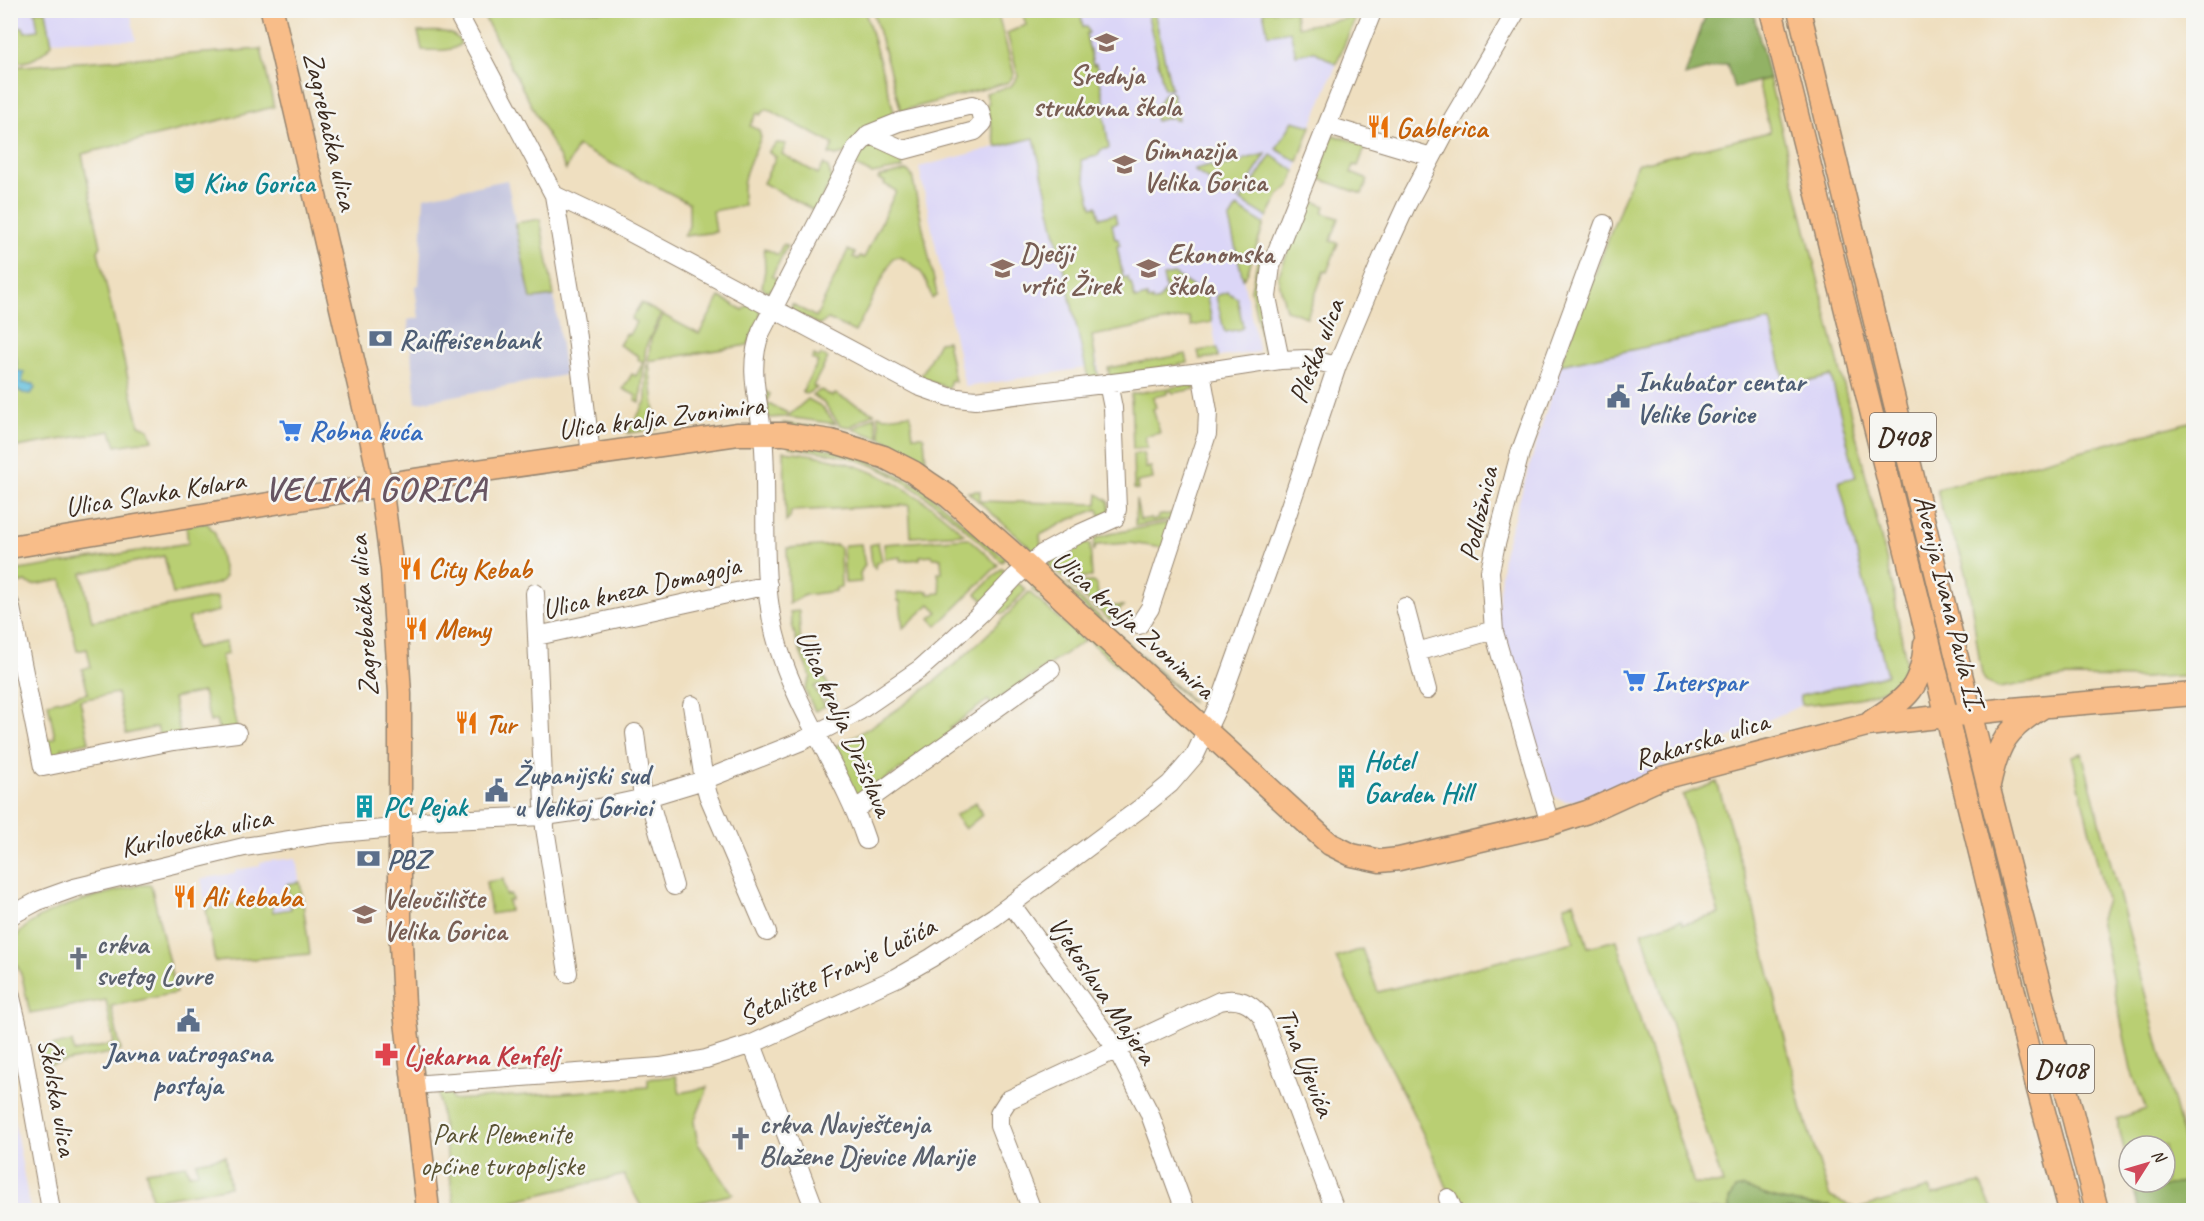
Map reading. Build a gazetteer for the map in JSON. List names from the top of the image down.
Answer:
{
  "streets": {
    "main road": [
      "Zagrebačka ulica",
      "Ulica kralja Zvonimira",
      "D408",
      "Ulica Slavka Kolara",
      "Avenija Ivana Pavla II.",
      "Rakarska ulica"
    ],
    "street": [
      "Pleška ulica",
      "Podložnica",
      "Ulica kneza Domagoja",
      "Ulica kralja Držislava",
      "Kurilovečka ulica",
      "Šetalište Franje Lučića",
      "Vjekoslava Majera",
      "Tina Ujevića",
      "Školska ulica"
    ]
  },
  "crossings": [
    ["Zagrebačka ulica", "Ulica kralja Zvonimira"],
    ["Zagrebačka ulica", "Ulica Slavka Kolara"],
    ["Zagrebačka ulica", "Kurilovečka ulica"],
    ["Zagrebačka ulica", "Šetalište Franje Lučića"],
    ["Pleška ulica", "Ulica kralja Zvonimira"],
    ["Pleška ulica", "Rakarska ulica"],
    ["Pleška ulica", "Šetalište Franje Lučića"],
    ["Ulica kralja Zvonimira", "Ulica Slavka Kolara"],
    ["Ulica kralja Zvonimira", "Ulica kralja Držislava"],
    ["Ulica kralja Zvonimira", "Rakarska ulica"],
    ["Ulica kralja Zvonimira", "Kurilovečka ulica"],
    ["Ulica kralja Zvonimira", "Šetalište Franje Lučića"],
    ["Podložnica", "Rakarska ulica"],
    ["Ulica kneza Domagoja", "Ulica kralja Držislava"],
    ["Ulica kneza Domagoja", "Kurilovečka ulica"],
    ["Avenija Ivana Pavla II.", "Rakarska ulica"],
    ["Ulica kralja Držislava", "Kurilovečka ulica"],
    ["Rakarska ulica", "Šetalište Franje Lučića"],
    ["Šetalište Franje Lučića", "Vjekoslava Majera"],
    ["Vjekoslava Majera", "Tina Ujevića"]
  ],
  "districts": ["VELIKA GORICA"],
  "parks": ["Park Plemenite općine turopoljske"],
  "places": {
    "school or university": [
      "Srednja strukovna škola",
      "Gimnazija Velika Gorica",
      "Dječji vrtić Žirek",
      "Ekonomska škola",
      "Veleučilište Velika Gorica"
    ],
    "restaurant": [
      "Gablerica",
      "City Kebab",
      "Memy",
      "Tur",
      "Ali kebaba"
    ],
    "theatre": ["Kino Gorica"],
    "bank": ["Raiffeisenbank", "PBZ"],
    "public building": ["Inkubator centar Velike Gorice", "Županijski sud u Velikoj Gorici", "Javna vatrogasna postaja"],
    "supermarket": ["Robna kuća", "Interspar"],
    "building": ["Hotel Garden Hill", "PC Pejak"],
    "church": ["crkva svetog Lovre", "crkva Navještenja Blažene Djevice Marije"],
    "pharmacy": ["Ljekarna Kenfelj"]
  },
  "north": "top right"
}
